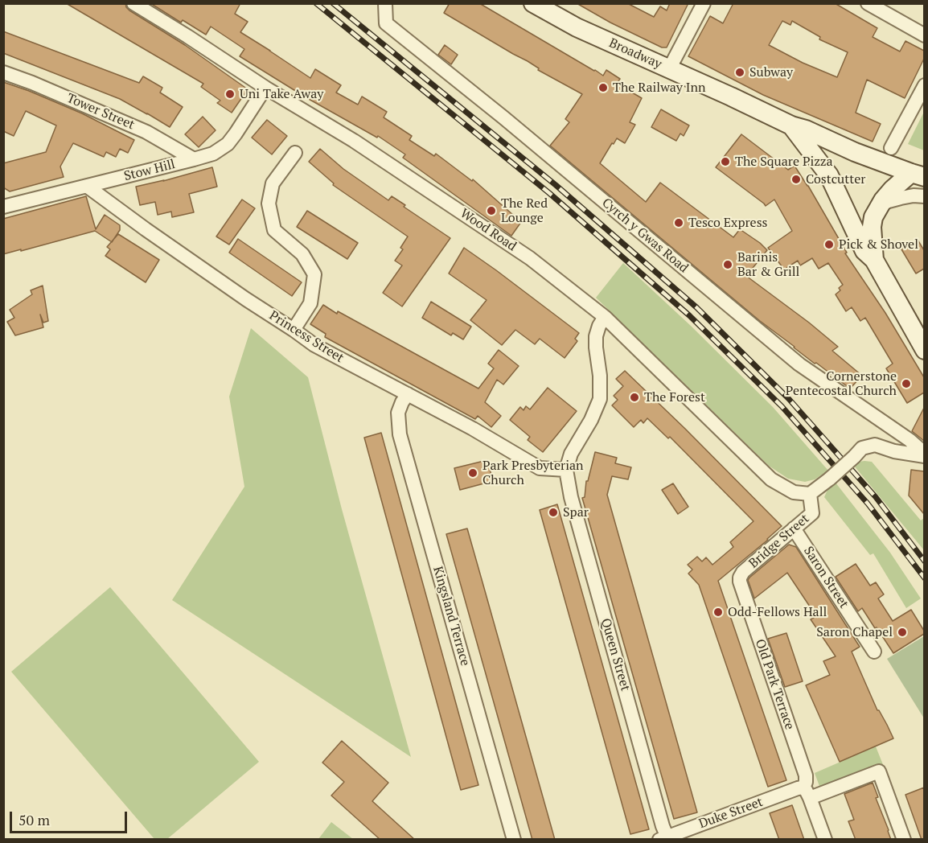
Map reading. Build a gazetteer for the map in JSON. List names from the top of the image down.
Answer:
{
  "streets": {
    "main road": ["Broadway"],
    "street": [
      "Tower Street",
      "Stow Hill",
      "Wood Road",
      "Cyrch y Gwas Road",
      "Princess Street",
      "Bridge Street",
      "Saron Street",
      "Kingsland Terrace",
      "Queen Street",
      "Old Park Terrace",
      "Duke Street"
    ]
  },
  "crossings": [
    ["Tower Street", "Stow Hill"],
    ["Stow Hill", "Wood Road"],
    ["Stow Hill", "Princess Street"],
    ["Wood Road", "Bridge Street"],
    ["Cyrch y Gwas Road", "Bridge Street"],
    ["Princess Street", "Kingsland Terrace"],
    ["Princess Street", "Queen Street"],
    ["Bridge Street", "Saron Street"],
    ["Bridge Street", "Old Park Terrace"],
    ["Queen Street", "Duke Street"],
    ["Old Park Terrace", "Duke Street"]
  ],
  "places": [
    "Subway",
    "The Railway Inn",
    "Uni Take Away",
    "The Square Pizza",
    "Costcutter",
    "The Red Lounge",
    "Tesco Express",
    "Pick & Shovel",
    "Barinis Bar & Grill",
    "Cornerstone Pentecostal Church",
    "The Forest",
    "Park Presbyterian Church",
    "Spar",
    "Odd-Fellows Hall",
    "Saron Chapel"
  ],
  "scale_bar": "50 m"
}
